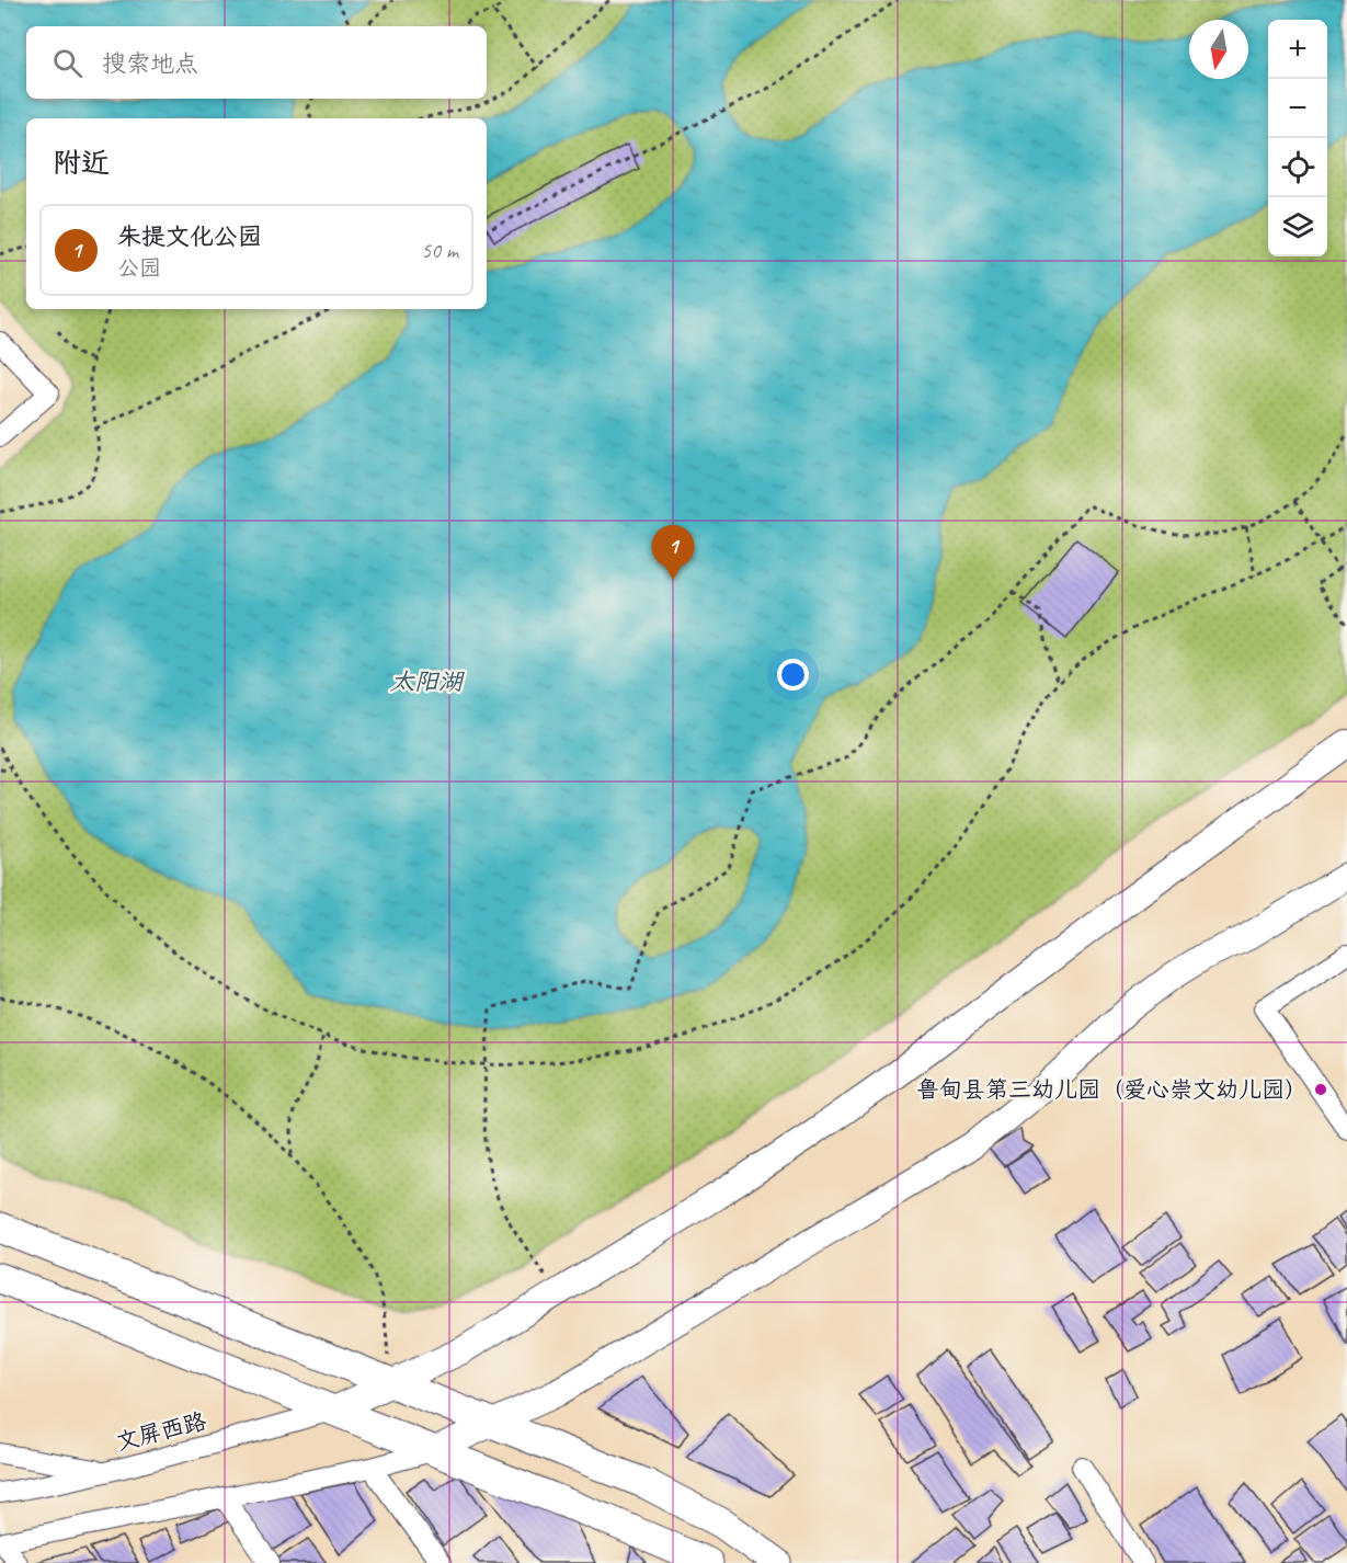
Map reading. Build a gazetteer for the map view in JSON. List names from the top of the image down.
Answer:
{
  "streets": {
    "street": ["文屏西路"]
  },
  "water": ["太阳湖"],
  "places": ["鲁甸县第三幼儿园（爱心崇文幼儿园）"],
  "north": "bottom",
  "page": {
    "map_buttons": ["+", "−"],
    "search": "搜索地点",
    "heading": "附近",
    "list": [
      {
        "mark": "1",
        "name": "朱提文化公园",
        "note": "公园",
        "value": "50 m"
      }
    ],
    "pins": "1"
  }
}
